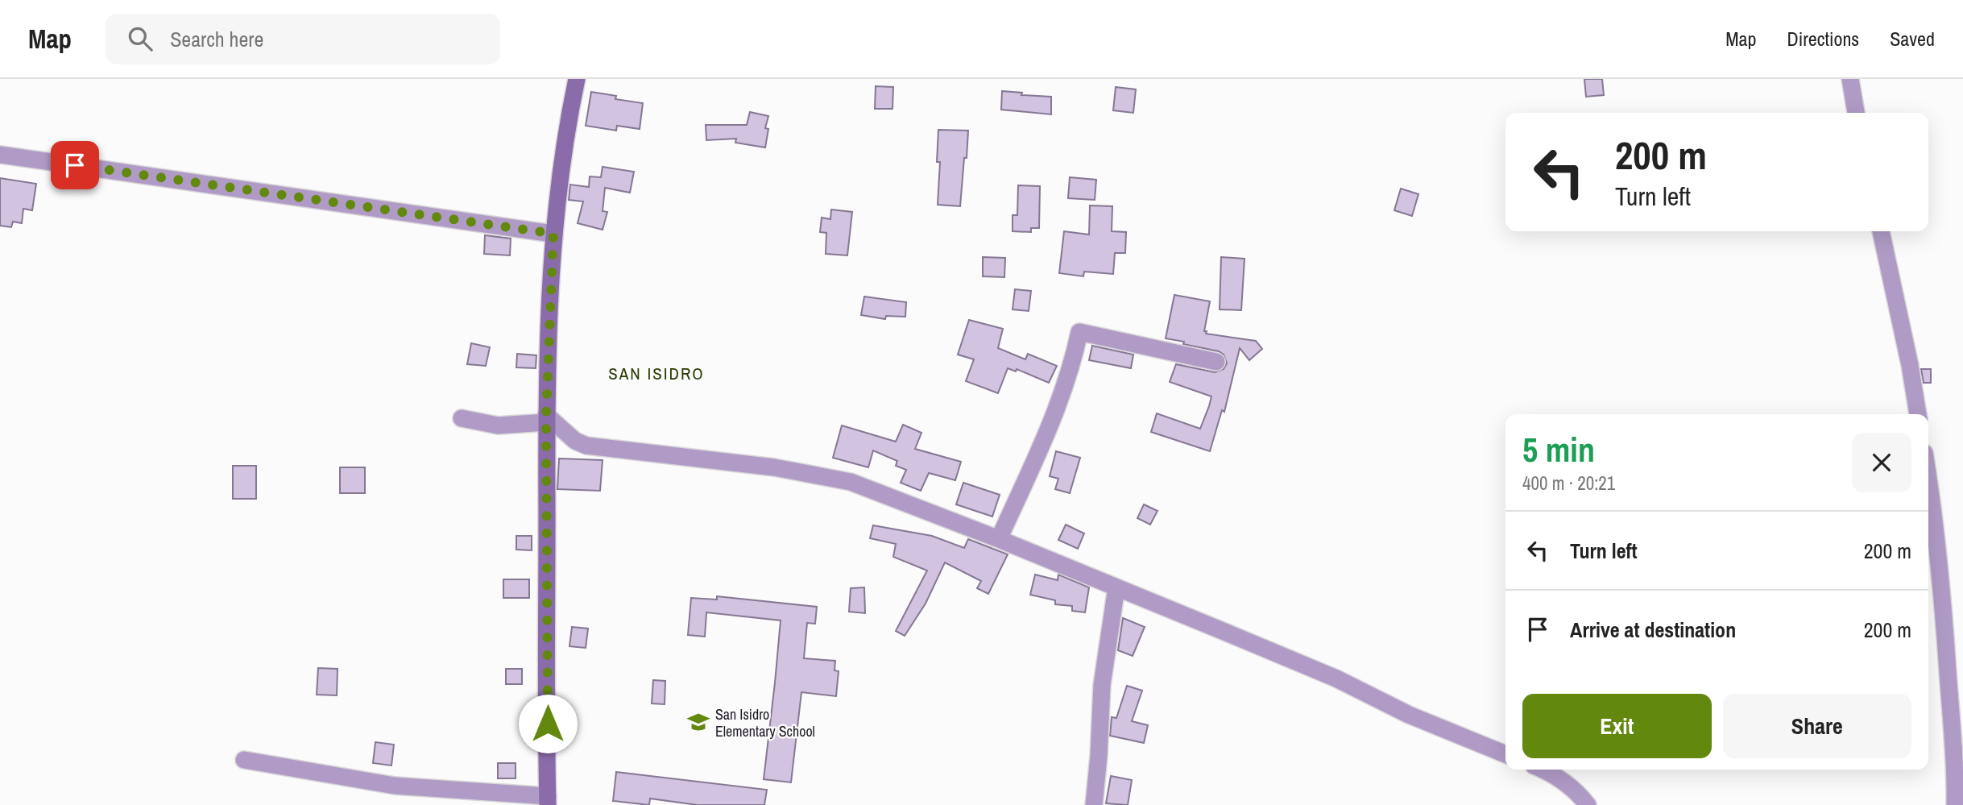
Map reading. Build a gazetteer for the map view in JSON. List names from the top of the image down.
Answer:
{
  "districts": ["SAN ISIDRO"],
  "places": {
    "school or university": ["San Isidro Elementary School"]
  },
  "page": {
    "header": "Map",
    "search": "Search here",
    "nav": ["Map", "Directions", "Saved"],
    "turn": ["200 m", "Turn left"],
    "heading": ["5 min", "400 m · 20:21"],
    "list": [
      {
        "name": "Turn left",
        "value": "200 m"
      },
      {
        "name": "Arrive at destination",
        "value": "200 m"
      }
    ],
    "buttons": ["Exit", "Share"]
  }
}
